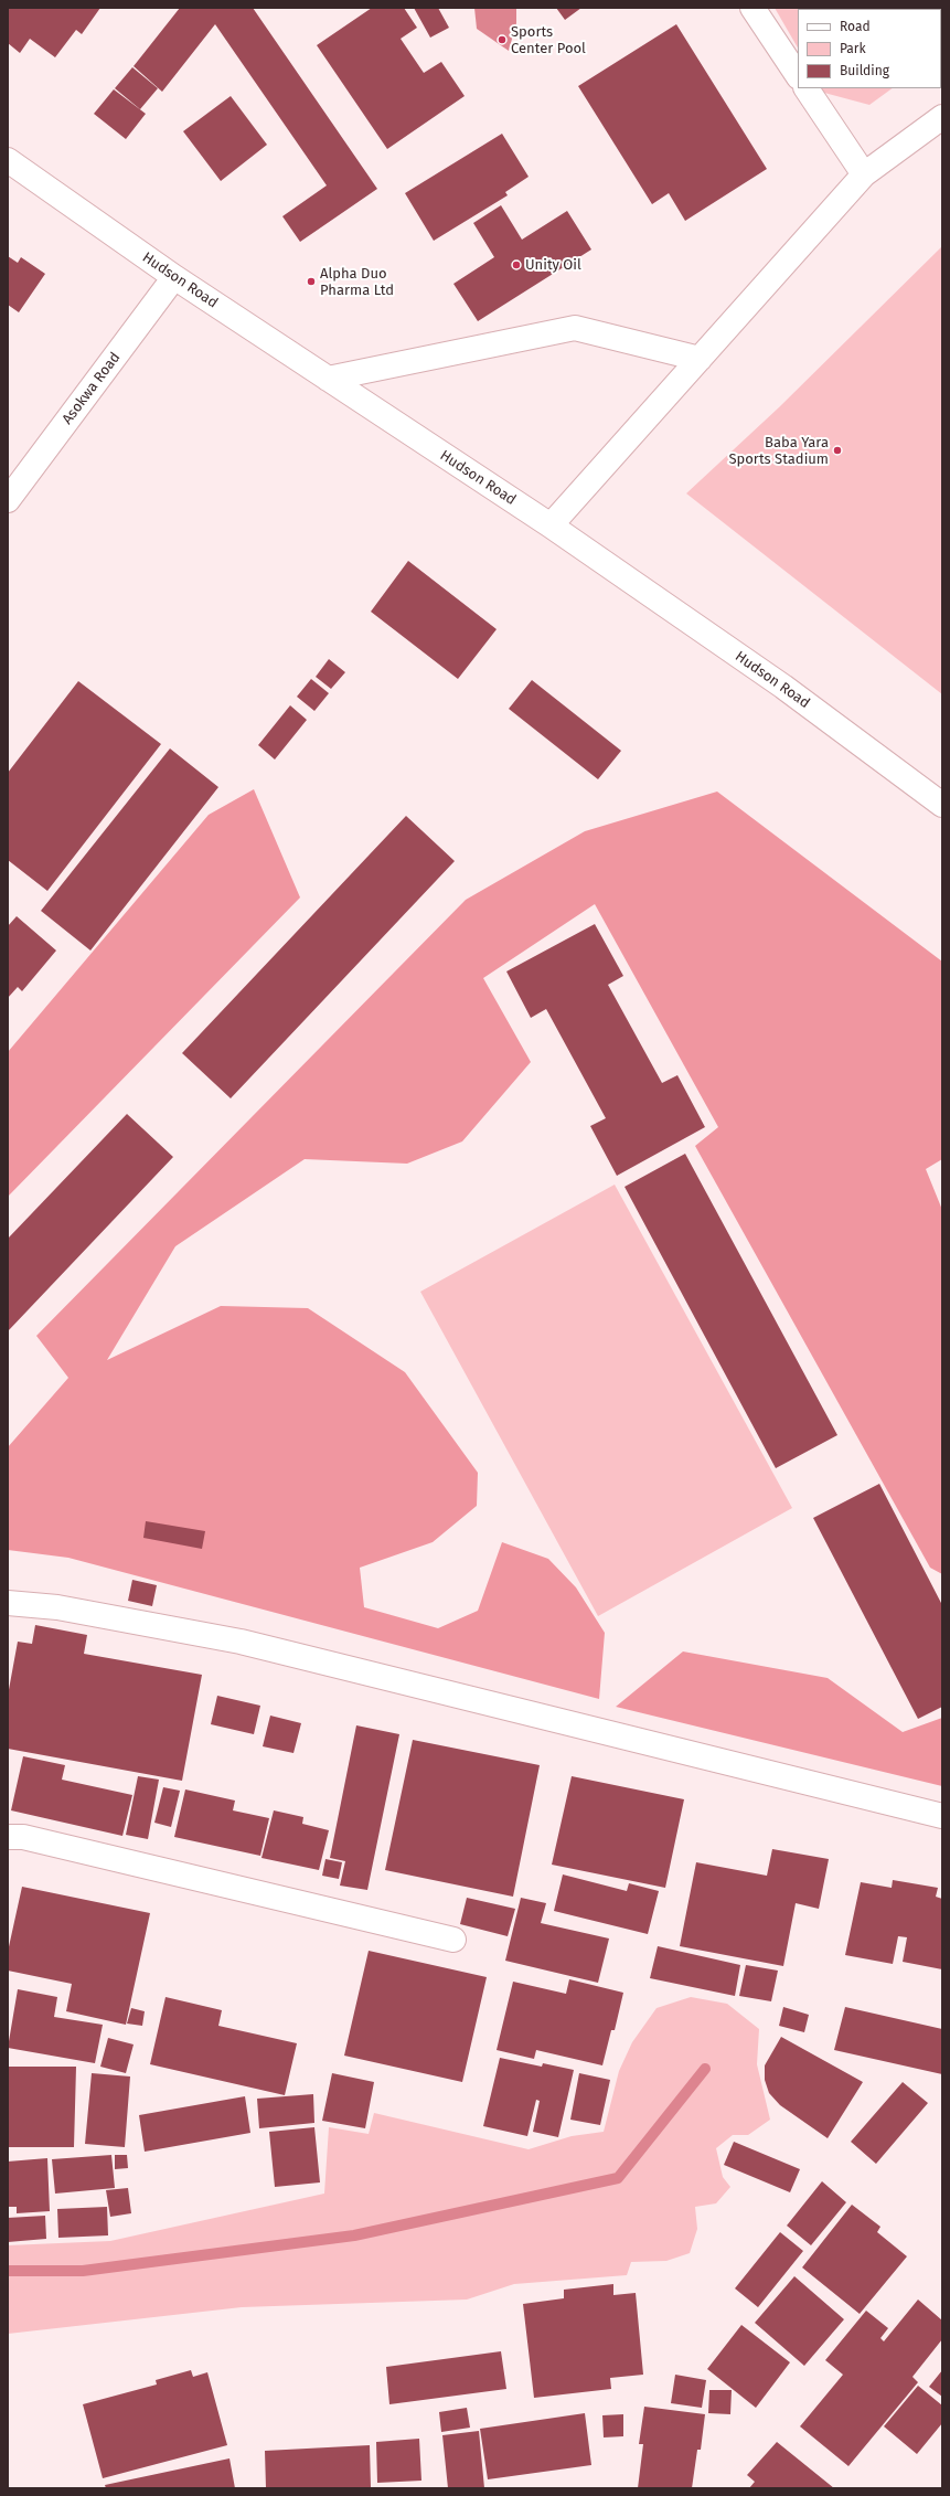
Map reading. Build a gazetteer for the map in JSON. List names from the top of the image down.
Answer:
{
  "streets": {
    "street": ["Hudson Road", "Asokwa Road"]
  },
  "crossings": [
    ["Hudson Road", "Asokwa Road"]
  ],
  "places": [
    "Sports Center Pool",
    "Unity Oil",
    "Alpha Duo Pharma Ltd",
    "Baba Yara Sports Stadium"
  ],
  "legend": ["Road", "Park", "Building"]
}
